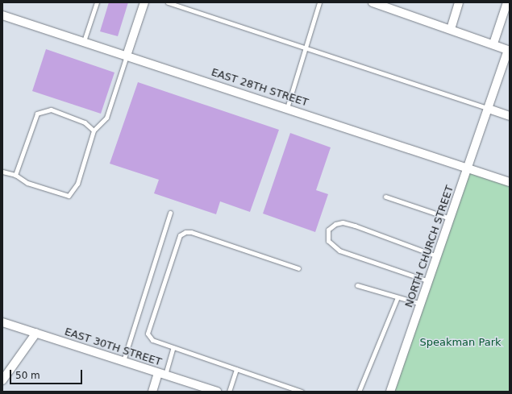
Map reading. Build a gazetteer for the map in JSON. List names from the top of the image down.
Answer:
{
  "streets": {
    "street": ["EAST 28TH STREET", "NORTH CHURCH STREET", "EAST 30TH STREET"]
  },
  "crossings": [
    ["EAST 28TH STREET", "NORTH CHURCH STREET"]
  ],
  "parks": ["Speakman Park"],
  "scale_bar": "50 m"
}
